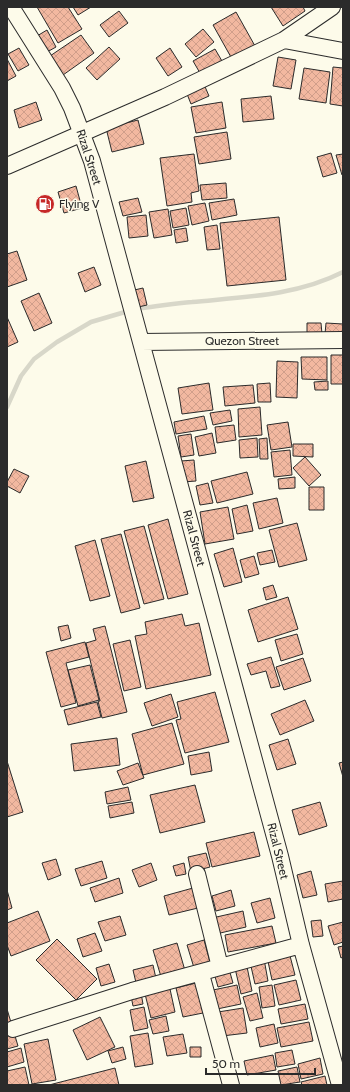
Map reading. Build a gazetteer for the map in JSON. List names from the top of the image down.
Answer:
{
  "streets": {
    "street": ["Rizal Street", "Quezon Street"]
  },
  "crossings": [
    ["Rizal Street", "Quezon Street"]
  ],
  "places": {
    "fuel station": ["Flying V"]
  },
  "scale_bar": "50 m"
}
